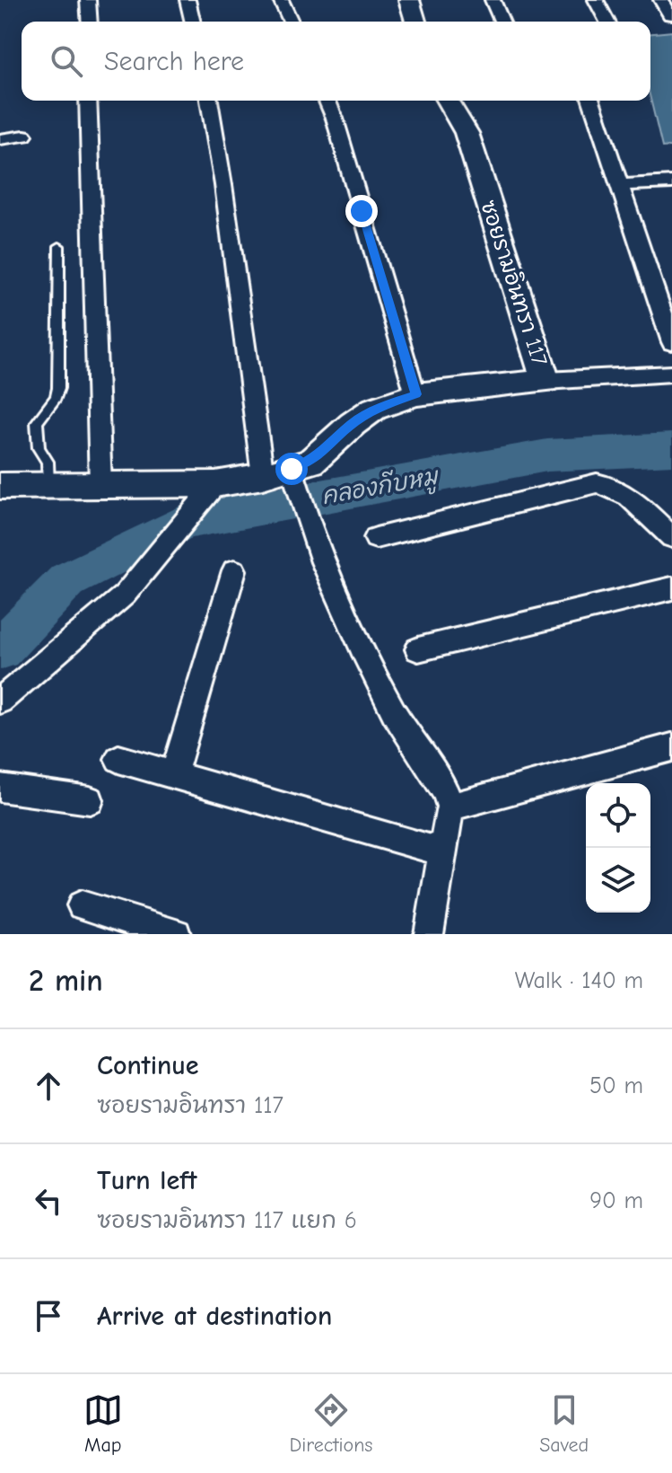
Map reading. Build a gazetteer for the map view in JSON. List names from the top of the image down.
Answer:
{
  "streets": {
    "street": ["ซอยรามอินทรา 117"]
  },
  "water": ["คลองกีบหมู"],
  "page": {
    "search": "Search here",
    "heading": ["2 min", "Walk · 140 m"],
    "list": [
      ["Continue", "ซอยรามอินทรา 117", "50 m"],
      ["Turn left", "ซอยรามอินทรา 117 แยก 6", "90 m"],
      "Arrive at destination"
    ],
    "nav": ["Map", "Directions", "Saved"]
  }
}
